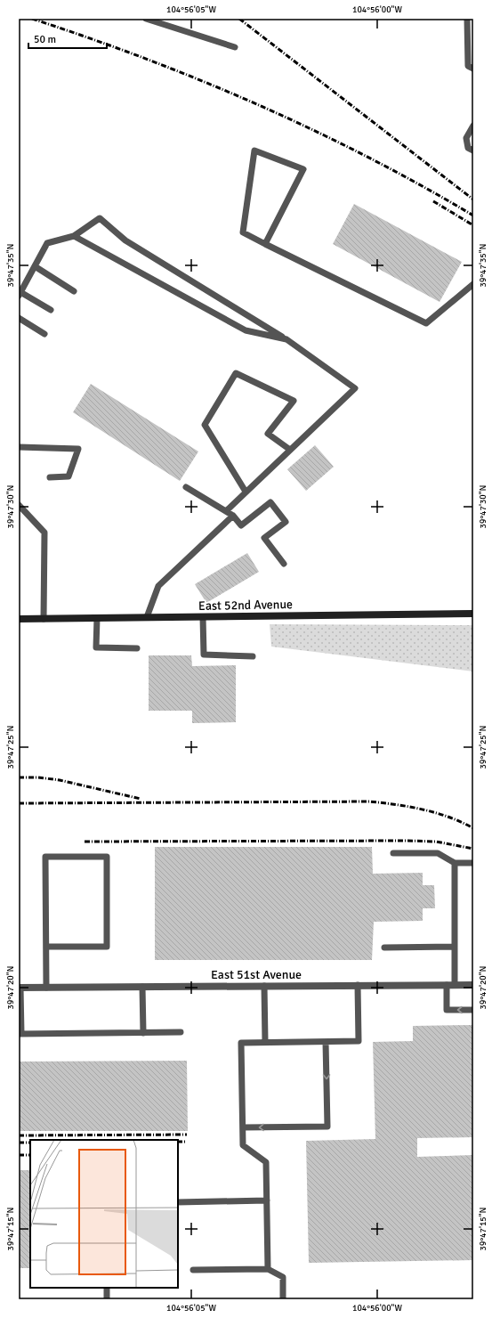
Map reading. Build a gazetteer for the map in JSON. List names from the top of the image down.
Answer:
{
  "streets": {
    "street": ["East 52nd Avenue", "East 51st Avenue"]
  },
  "scale_bar": "50 m",
  "coordinates": [
    "104°56'05\"W",
    "104°56'00\"W",
    "39°47'35\"N",
    "39°47'30\"N",
    "39°47'25\"N",
    "39°47'20\"N",
    "39°47'15\"N"
  ]
}
